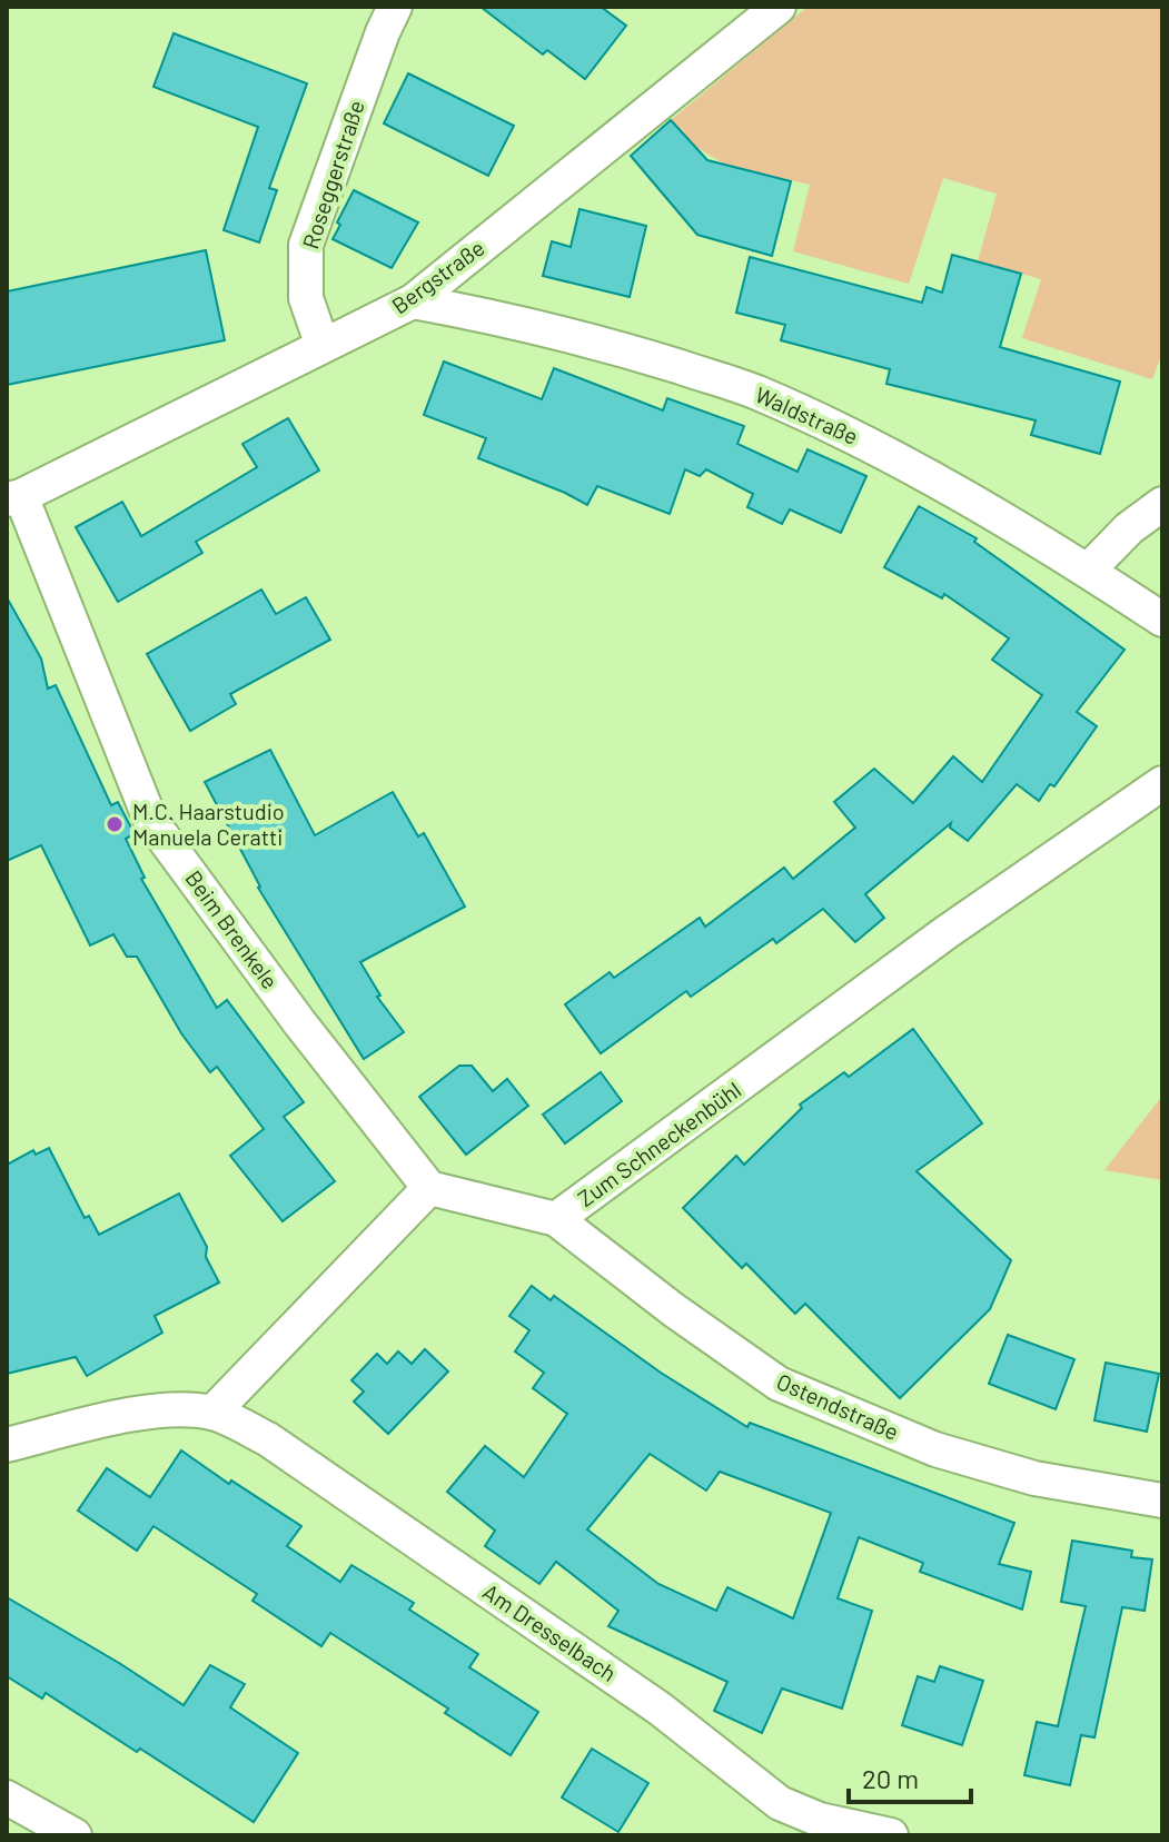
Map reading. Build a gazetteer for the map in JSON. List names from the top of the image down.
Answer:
{
  "streets": {
    "street": [
      "Roseggerstraße",
      "Bergstraße",
      "Waldstraße",
      "Beim Brenkele",
      "Zum Schneckenbühl",
      "Ostendstraße",
      "Am Dresselbach"
    ]
  },
  "crossings": [
    ["Roseggerstraße", "Bergstraße"],
    ["Bergstraße", "Waldstraße"],
    ["Bergstraße", "Beim Brenkele"],
    ["Beim Brenkele", "Zum Schneckenbühl"],
    ["Zum Schneckenbühl", "Ostendstraße"]
  ],
  "places": ["M.C. Haarstudio Manuela Ceratti"],
  "scale_bar": "20 m"
}
